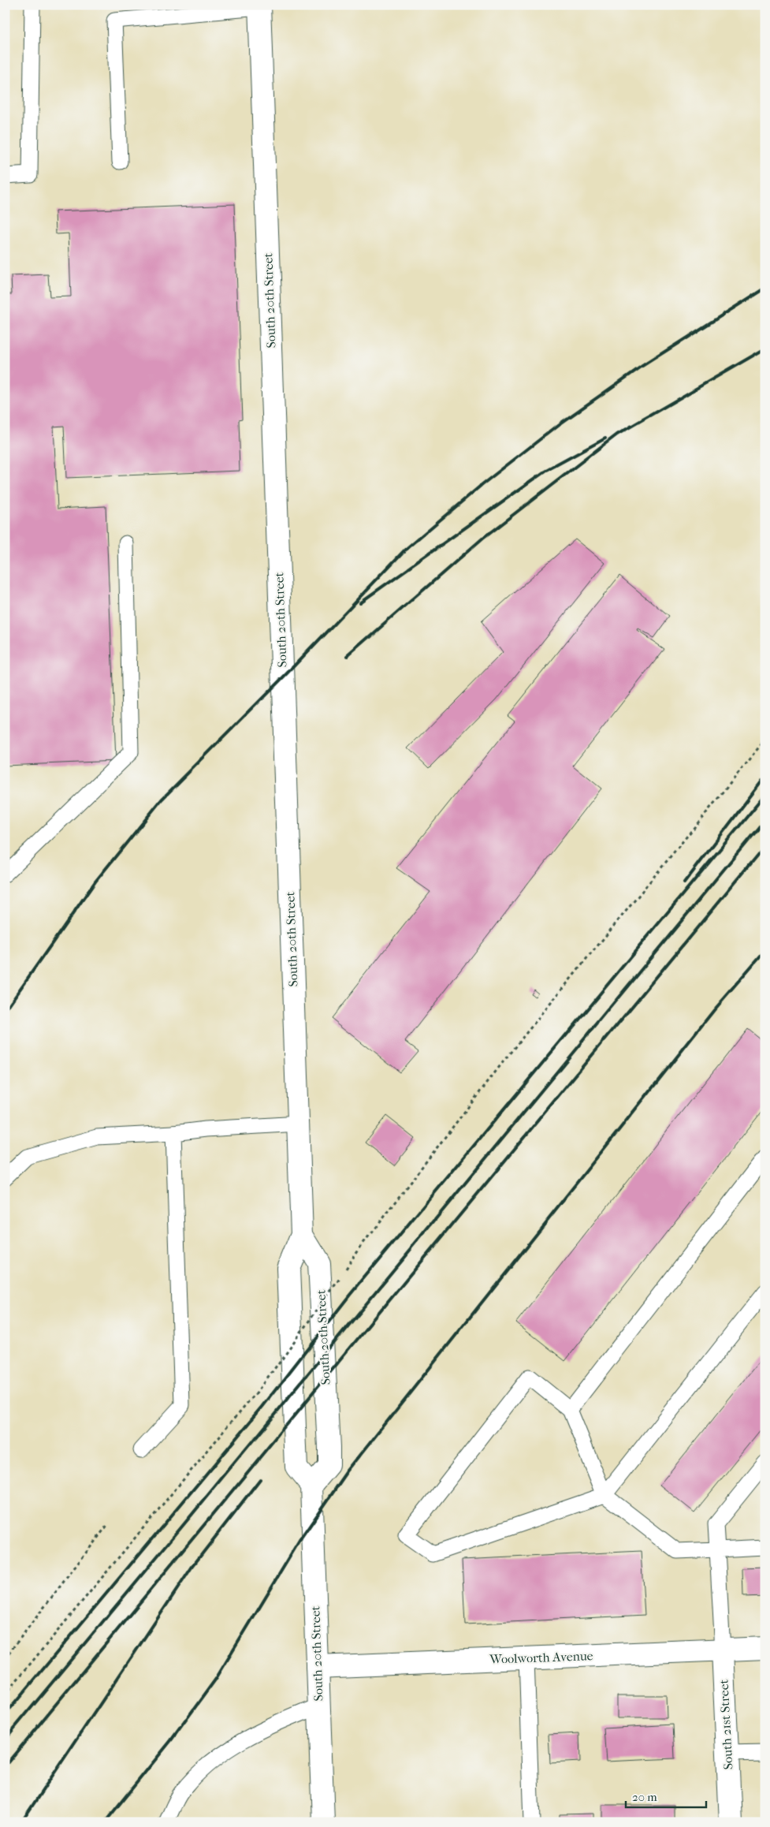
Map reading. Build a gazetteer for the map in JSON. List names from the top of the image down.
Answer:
{
  "streets": {
    "street": ["South 20th Street", "Woolworth Avenue", "South 21st Street"]
  },
  "crossings": [
    ["South 20th Street", "Woolworth Avenue"],
    ["Woolworth Avenue", "South 21st Street"]
  ],
  "scale_bar": "20 m"
}
